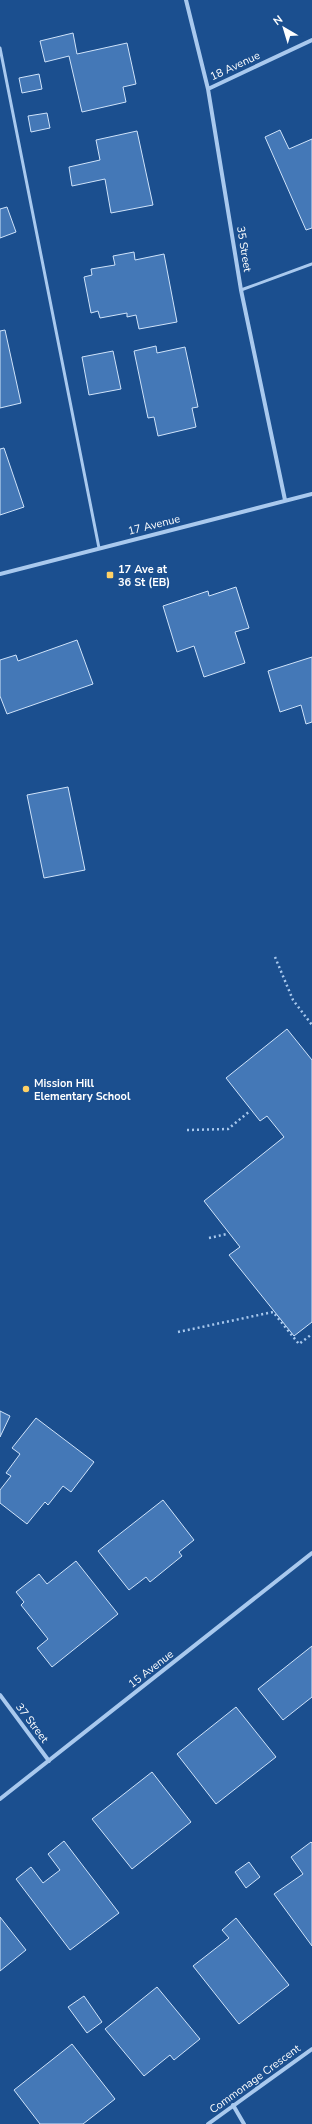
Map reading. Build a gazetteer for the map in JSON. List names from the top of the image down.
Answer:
{
  "streets": {
    "street": [
      "18 Avenue",
      "35 Street",
      "17 Avenue",
      "15 Avenue",
      "37 Street",
      "Commonage Crescent"
    ]
  },
  "crossings": [
    ["18 Avenue", "35 Street"],
    ["35 Street", "17 Avenue"],
    ["15 Avenue", "37 Street"]
  ],
  "places": {
    "transit": ["17 Ave at 36 St (EB)"],
    "other": ["Mission Hill Elementary School"]
  },
  "north": "top left"
}
